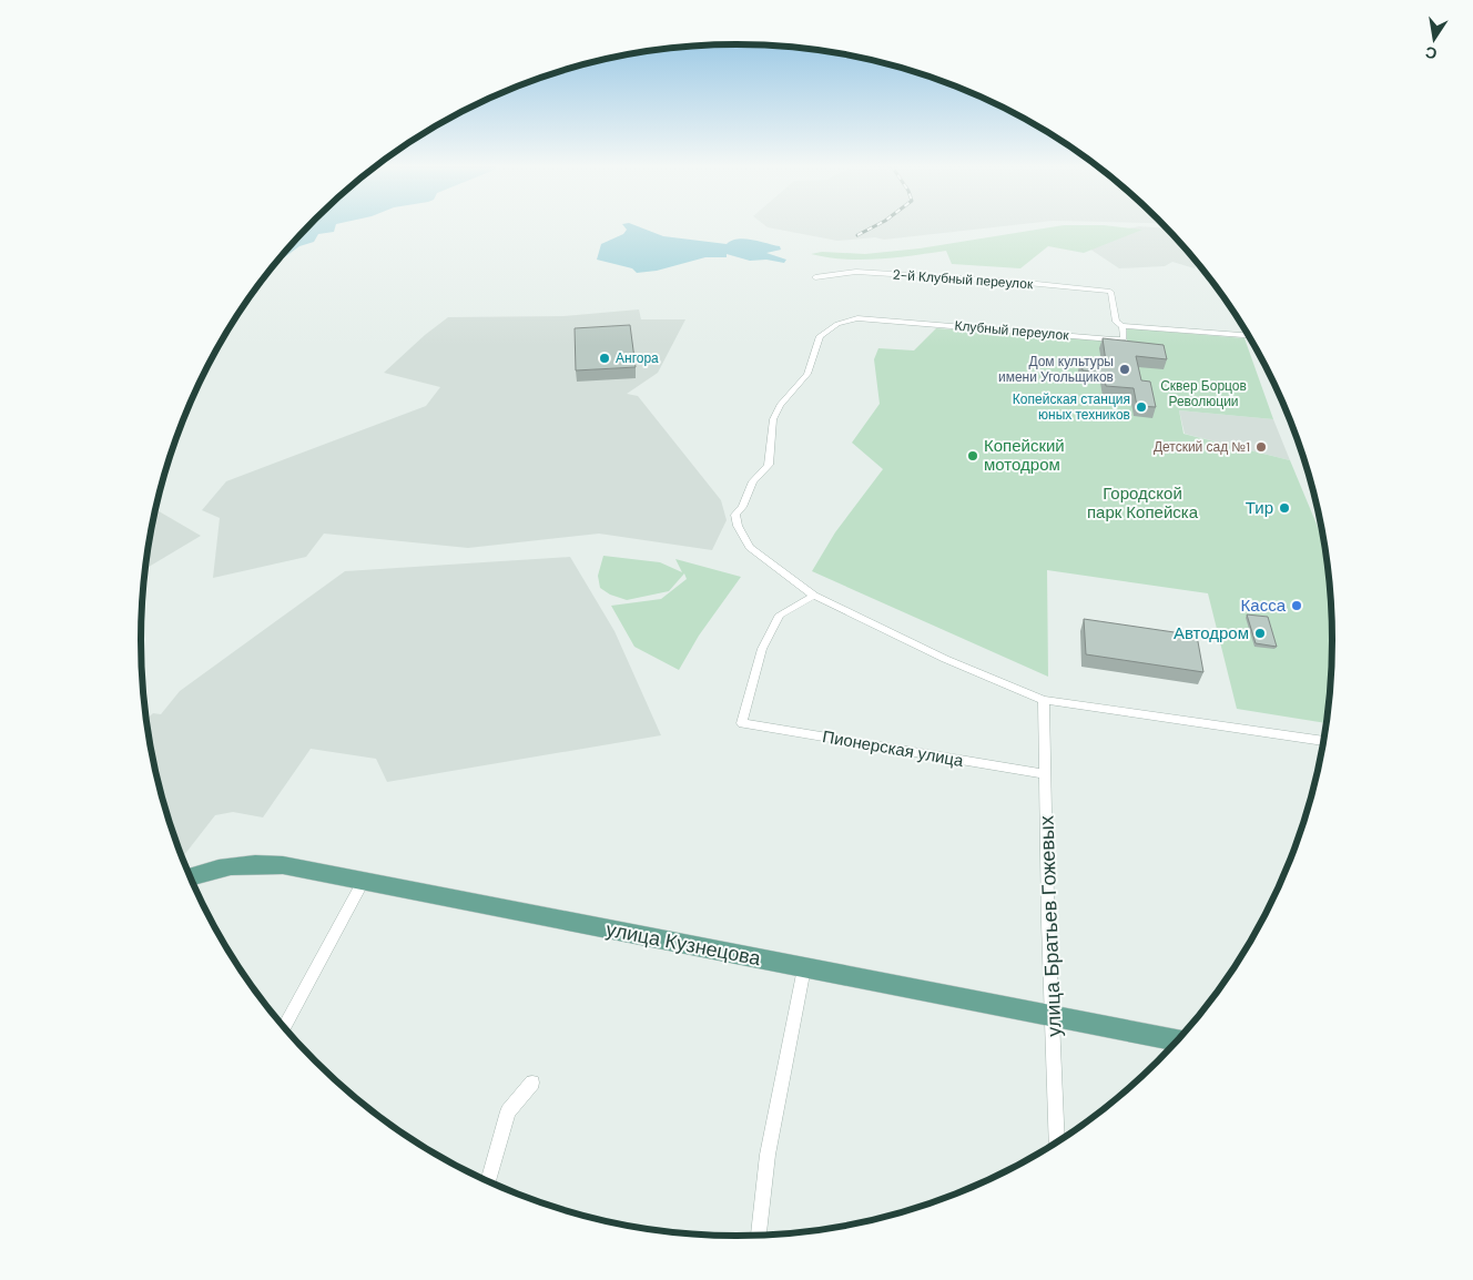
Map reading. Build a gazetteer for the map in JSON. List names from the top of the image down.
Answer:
{
  "streets": {
    "main road": ["улица Кузнецова"],
    "street": [
      "2-й Клубный переулок",
      "Клубный переулок",
      "Пионерская улица",
      "улица Братьев Гожевых"
    ]
  },
  "crossings": [
    ["2-й Клубный переулок", "Клубный переулок"],
    ["Клубный переулок", "Пионерская улица"],
    ["Пионерская улица", "улица Братьев Гожевых"],
    ["улица Братьев Гожевых", "улица Кузнецова"]
  ],
  "parks": ["Сквер Борцов Революции", "Городской парк Копейска"],
  "places": [
    "Ангора",
    "Дом культуры имени Угольщиков",
    "Копейская станция юных техников",
    "Детский сад №1",
    "Копейский мотодром",
    "Тир",
    "Касса",
    "Автодром"
  ],
  "north": "bottom"
}
